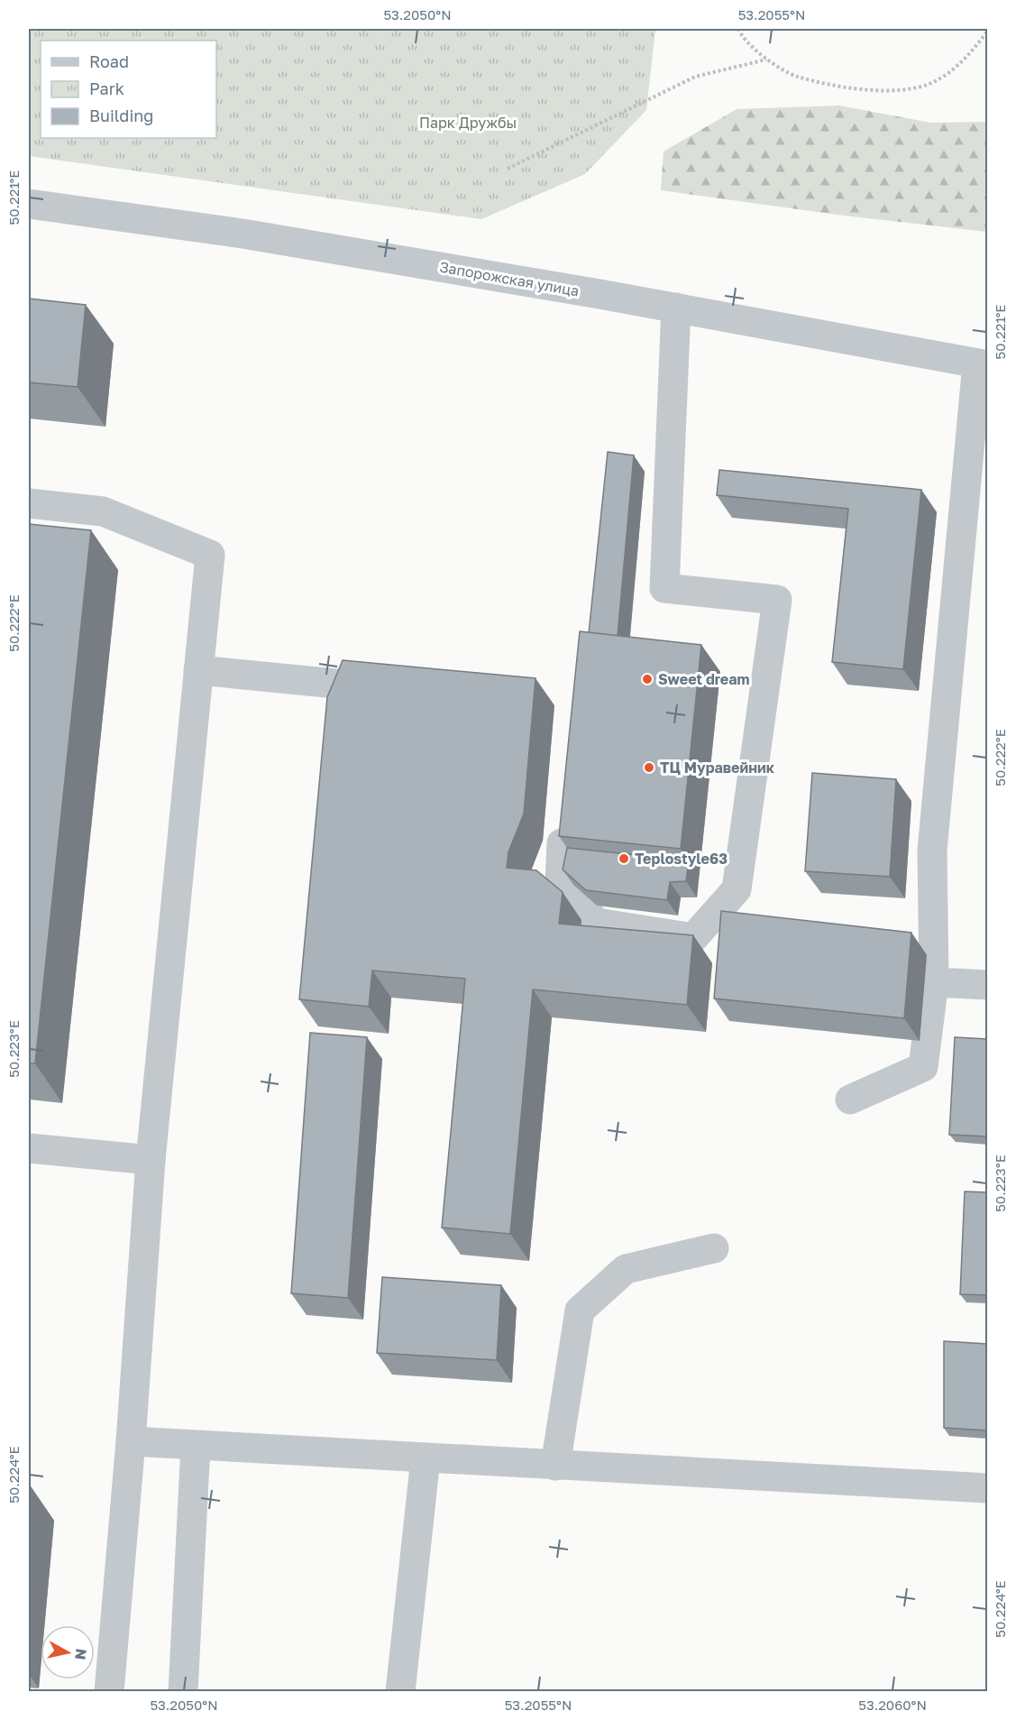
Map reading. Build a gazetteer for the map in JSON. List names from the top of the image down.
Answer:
{
  "streets": {
    "street": ["Запорожская улица"]
  },
  "parks": ["Парк Дружбы"],
  "places": ["Sweet dream", "ТЦ Муравейник", "Teplostyle63"],
  "legend": ["Road", "Park", "Building"],
  "north": "right",
  "coordinates": [
    "53.2050°N",
    "53.2055°N",
    "50.221°E",
    "50.222°E",
    "50.223°E",
    "50.224°E",
    "53.2060°N"
  ]
}
